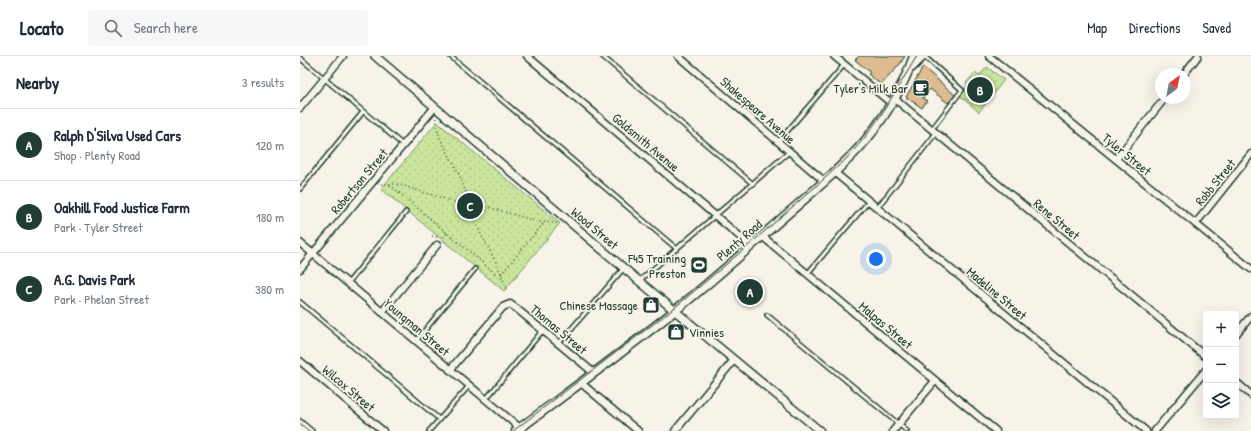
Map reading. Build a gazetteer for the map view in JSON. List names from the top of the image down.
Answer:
{
  "streets": {
    "main road": ["Plenty Road"],
    "street": [
      "Shakespeare Avenue",
      "Goldsmith Avenue",
      "Tyler Street",
      "Robertson Street",
      "Robb Street",
      "Rene Street",
      "Wood Street",
      "Madeline Street",
      "Malpas Street",
      "Youngman Street",
      "Thomas Street",
      "Wilcox Street"
    ]
  },
  "crossings": [
    ["Shakespeare Avenue", "Plenty Road"],
    ["Goldsmith Avenue", "Plenty Road"],
    ["Tyler Street", "Robb Street"],
    ["Robertson Street", "Wood Street"],
    ["Robertson Street", "Youngman Street"],
    ["Rene Street", "Plenty Road"],
    ["Wood Street", "Plenty Road"],
    ["Plenty Road", "Madeline Street"],
    ["Plenty Road", "Malpas Street"],
    ["Plenty Road", "Youngman Street"],
    ["Plenty Road", "Thomas Street"],
    ["Youngman Street", "Thomas Street"]
  ],
  "places": {
    "cafe": ["Tyler's Milk Bar"],
    "sports": ["F45 Training Preston"],
    "shop": ["Chinese Massage", "Vinnies"]
  },
  "north": "top right",
  "page": {
    "header": "Locato",
    "search": "Search here",
    "nav": ["Map", "Directions", "Saved"],
    "heading": ["Nearby", "3 results"],
    "pins": ["B", "C", "A"],
    "list": [
      {
        "mark": "A",
        "name": "Ralph D'Silva Used Cars",
        "note": "Shop · Plenty Road",
        "value": "120 m"
      },
      {
        "mark": "B",
        "name": "Oakhill Food Justice Farm",
        "note": "Park · Tyler Street",
        "value": "180 m"
      },
      {
        "mark": "C",
        "name": "A.G. Davis Park",
        "note": "Park · Phelan Street",
        "value": "380 m"
      }
    ],
    "map_buttons": ["+", "−"]
  }
}
